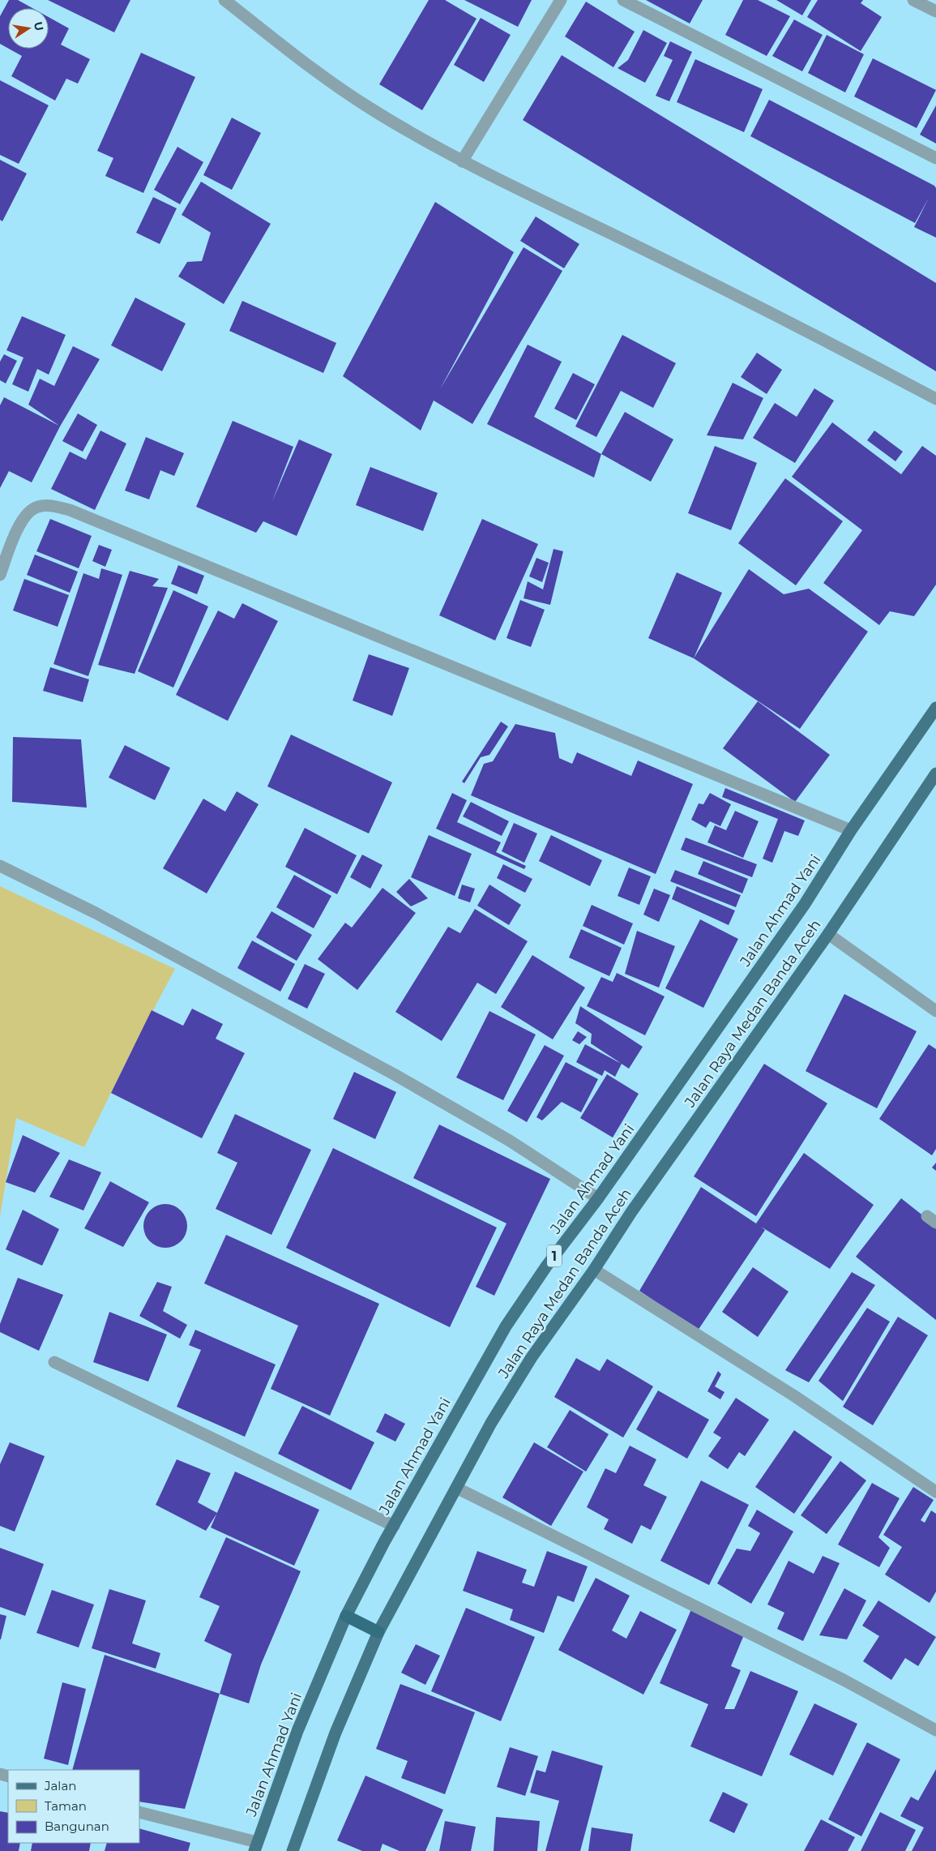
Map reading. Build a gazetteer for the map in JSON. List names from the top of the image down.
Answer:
{
  "streets": {
    "main road": ["Jalan Ahmad Yani", "Jalan Raya Medan Banda Aceh", "1"]
  },
  "legend": ["Jalan", "Taman", "Bangunan"],
  "north": "right"
}
